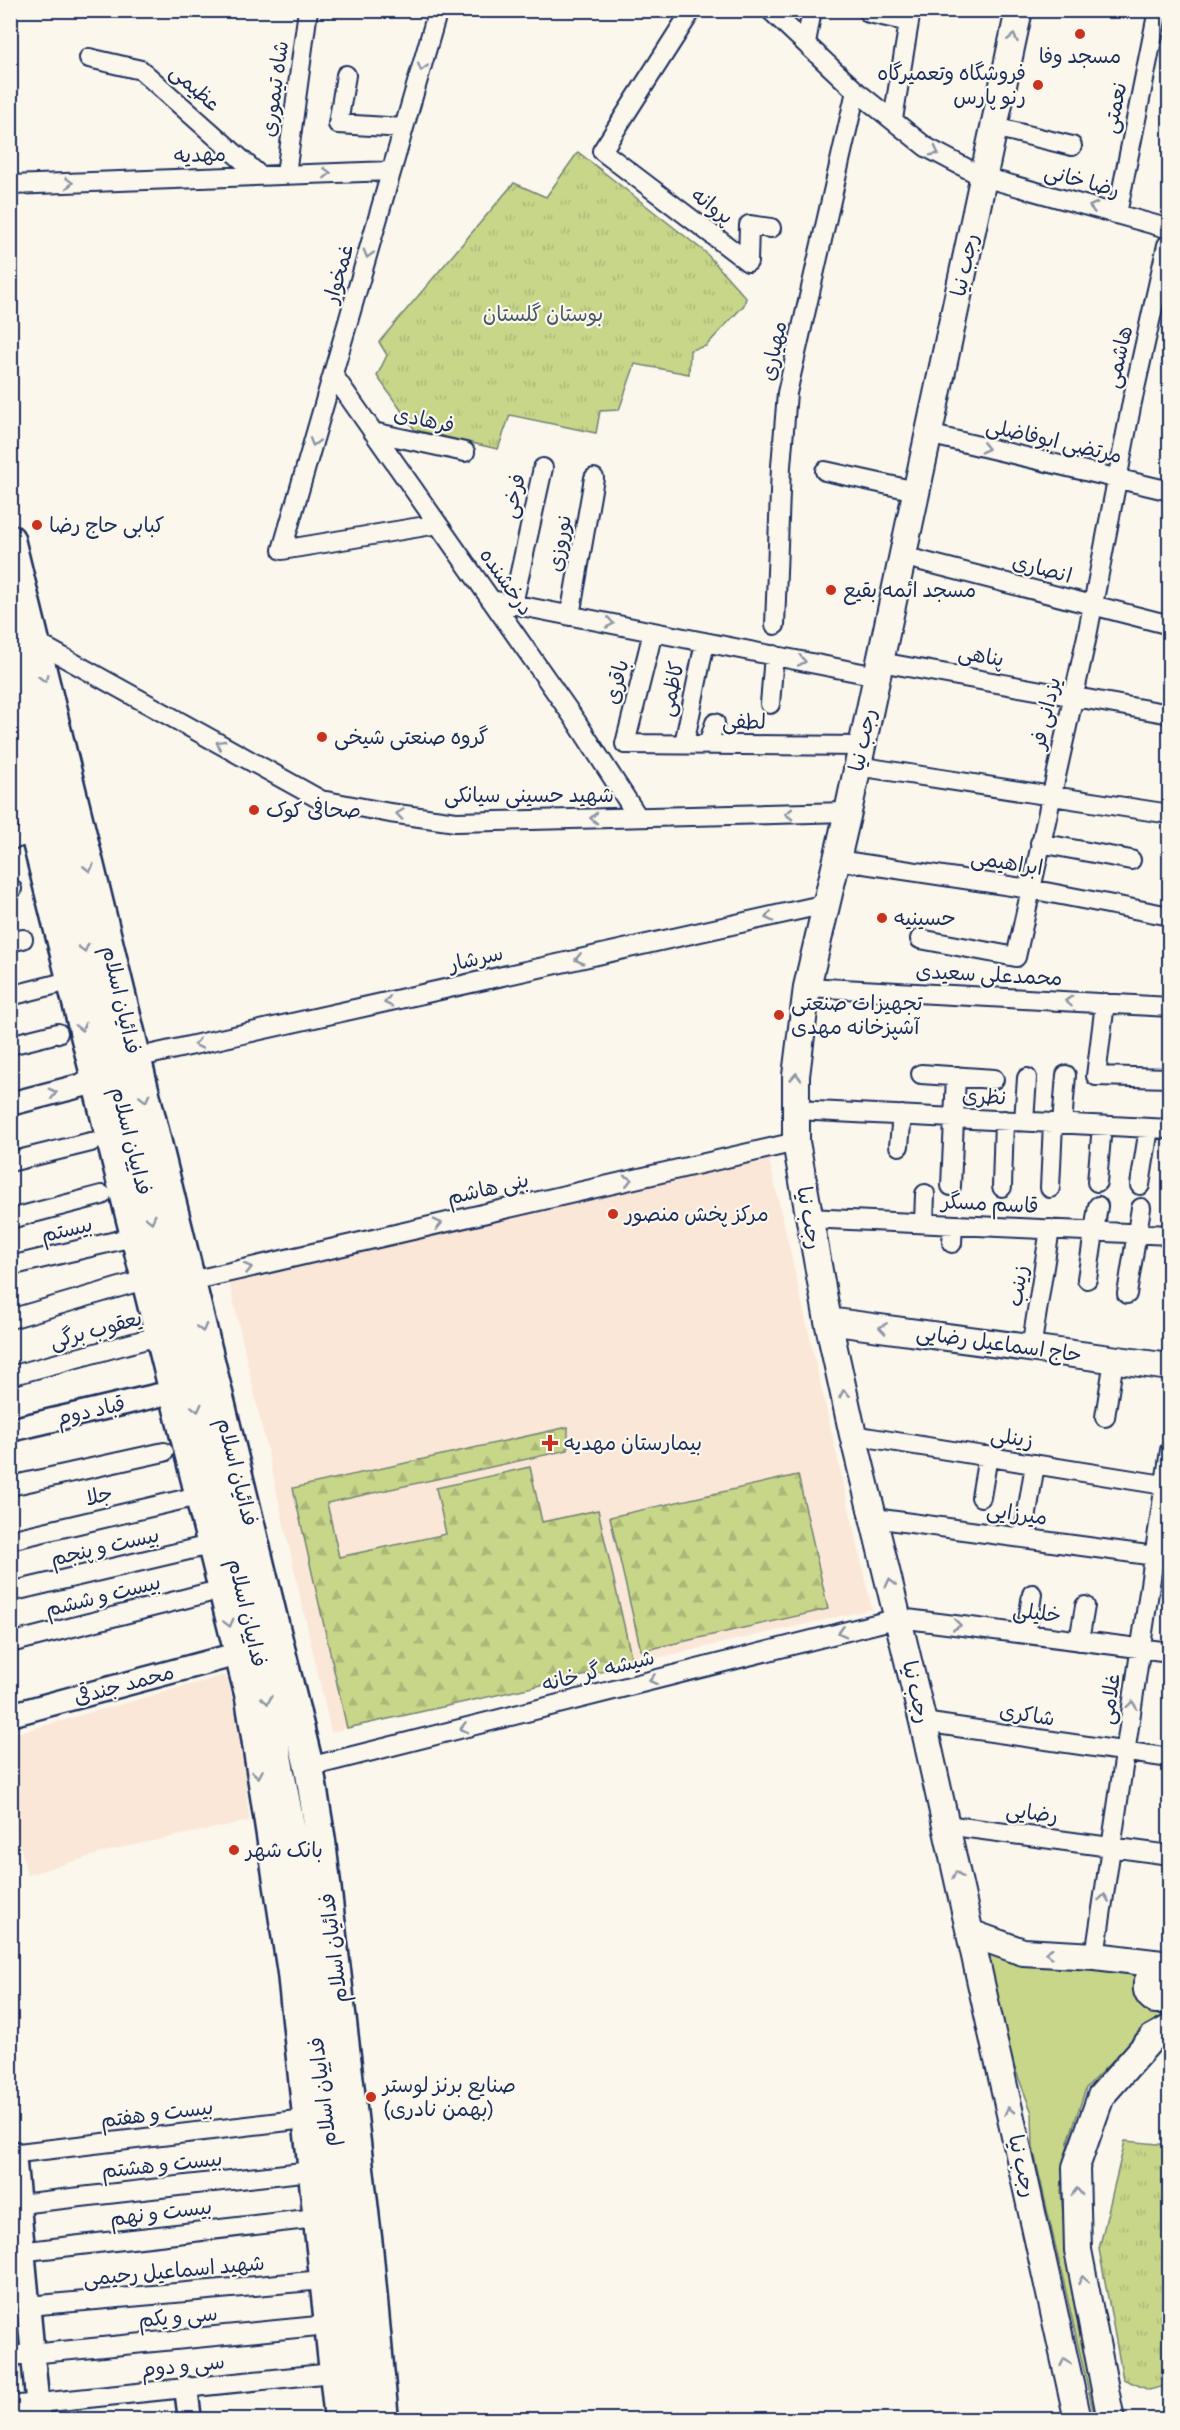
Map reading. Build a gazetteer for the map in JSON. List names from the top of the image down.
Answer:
{
  "streets": {
    "main road": [
      "رجب نیا",
      "فدائیان اسلام",
      "فداییان اسلام",
      "حاج اسماعیل رضایی"
    ],
    "street": [
      "عظیمی",
      "شاه تیموری",
      "نعمتی",
      "مهدیه",
      "رضا خانی",
      "پروانه",
      "غمخوار",
      "مهیاری",
      "هاشمی",
      "فرهادی",
      "مرتضی ابوفاضلی",
      "فرخی",
      "نوروزی",
      "انصاری",
      "درخشنده",
      "پناهی",
      "باقری",
      "کاظمی",
      "یزدانی فر",
      "لطفی",
      "شهید حسینی سیانکی",
      "ابراهیمی",
      "سرشار",
      "محمدعلی سعیدی",
      "نظری",
      "بنی هاشم",
      "قاسم مسگر",
      "بیستم",
      "زینب",
      "یعقوب برگی",
      "قباد دوم",
      "زینلی",
      "جلا",
      "میرزایی",
      "بیست و پنجم",
      "بیست و ششم",
      "خلیلی",
      "شیشه گر خانه",
      "محمد جندقی",
      "غلامی",
      "شاکری",
      "رضایی",
      "بیست و هفتم",
      "بیست و هشتم",
      "بیست و نهم",
      "شهید اسماعیل رحیمی",
      "سی و یکم",
      "سی و دوم"
    ]
  },
  "crossings": [
    ["عظیمی", "مهدیه"],
    ["شاه تیموری", "مهدیه"],
    ["نعمتی", "رضا خانی"],
    ["مهدیه", "غمخوار"],
    ["رضا خانی", "رجب نیا"],
    ["رضا خانی", "مهیاری"],
    ["رضا خانی", "هاشمی"],
    ["رجب نیا", "مرتضی ابوفاضلی"],
    ["رجب نیا", "انصاری"],
    ["رجب نیا", "پناهی"],
    ["رجب نیا", "لطفی"],
    ["رجب نیا", "شهید حسینی سیانکی"],
    ["رجب نیا", "ابراهیمی"],
    ["رجب نیا", "سرشار"],
    ["رجب نیا", "محمدعلی سعیدی"],
    ["رجب نیا", "نظری"],
    ["رجب نیا", "بنی هاشم"],
    ["رجب نیا", "قاسم مسگر"],
    ["رجب نیا", "حاج اسماعیل رضایی"],
    ["رجب نیا", "زینلی"],
    ["رجب نیا", "میرزایی"],
    ["رجب نیا", "خلیلی"],
    ["رجب نیا", "شیشه گر خانه"],
    ["رجب نیا", "شاکری"],
    ["رجب نیا", "رضایی"],
    ["غمخوار", "درخشنده"],
    ["هاشمی", "مرتضی ابوفاضلی"],
    ["هاشمی", "یزدانی فر"],
    ["فرهادی", "درخشنده"],
    ["مرتضی ابوفاضلی", "یزدانی فر"],
    ["انصاری", "یزدانی فر"],
    ["درخشنده", "شهید حسینی سیانکی"],
    ["پناهی", "یزدانی فر"],
    ["باقری", "لطفی"],
    ["کاظمی", "لطفی"],
    ["یزدانی فر", "لطفی"],
    ["یزدانی فر", "ابراهیمی"],
    ["شهید حسینی سیانکی", "فدائیان اسلام"],
    ["شهید حسینی سیانکی", "فداییان اسلام"],
    ["سرشار", "فدائیان اسلام"],
    ["فدائیان اسلام", "فداییان اسلام"],
    ["فدائیان اسلام", "بنی هاشم"],
    ["فدائیان اسلام", "شیشه گر خانه"],
    ["فداییان اسلام", "محمد جندقی"],
    ["قاسم مسگر", "زینب"],
    ["زینب", "حاج اسماعیل رضایی"],
    ["زینلی", "غلامی"],
    ["میرزایی", "غلامی"],
    ["خلیلی", "شیشه گر خانه"],
    ["خلیلی", "غلامی"],
    ["غلامی", "شاکری"],
    ["غلامی", "رضایی"]
  ],
  "one_way": [
    "مهدیه",
    "رجب نیا",
    "مرتضی ابوفاضلی",
    "شهید حسینی سیانکی",
    "سرشار",
    "فدائیان اسلام",
    "فداییان اسلام",
    "بنی هاشم",
    "حاج اسماعیل رضایی",
    "خلیلی",
    "شیشه گر خانه",
    "غلامی"
  ],
  "parks": ["بوستان گلستان"],
  "places": {
    "other": [
      "مسجد وفا",
      "فروشگاه وتعمیرگاه رنو پارس",
      "کبابی حاج رضا",
      "مسجد ائمه بقیع",
      "گروه صنعتی شیخی",
      "صحافی کوک",
      "حسینیه",
      "تجهیزات صنعتی آشپزخانه مهدی",
      "مركز پخش منصور",
      "بانک شهر",
      "صنایع برنز لوستر (بهمن نادری)"
    ],
    "health": ["بیمارستان مهدیه"]
  }
}
